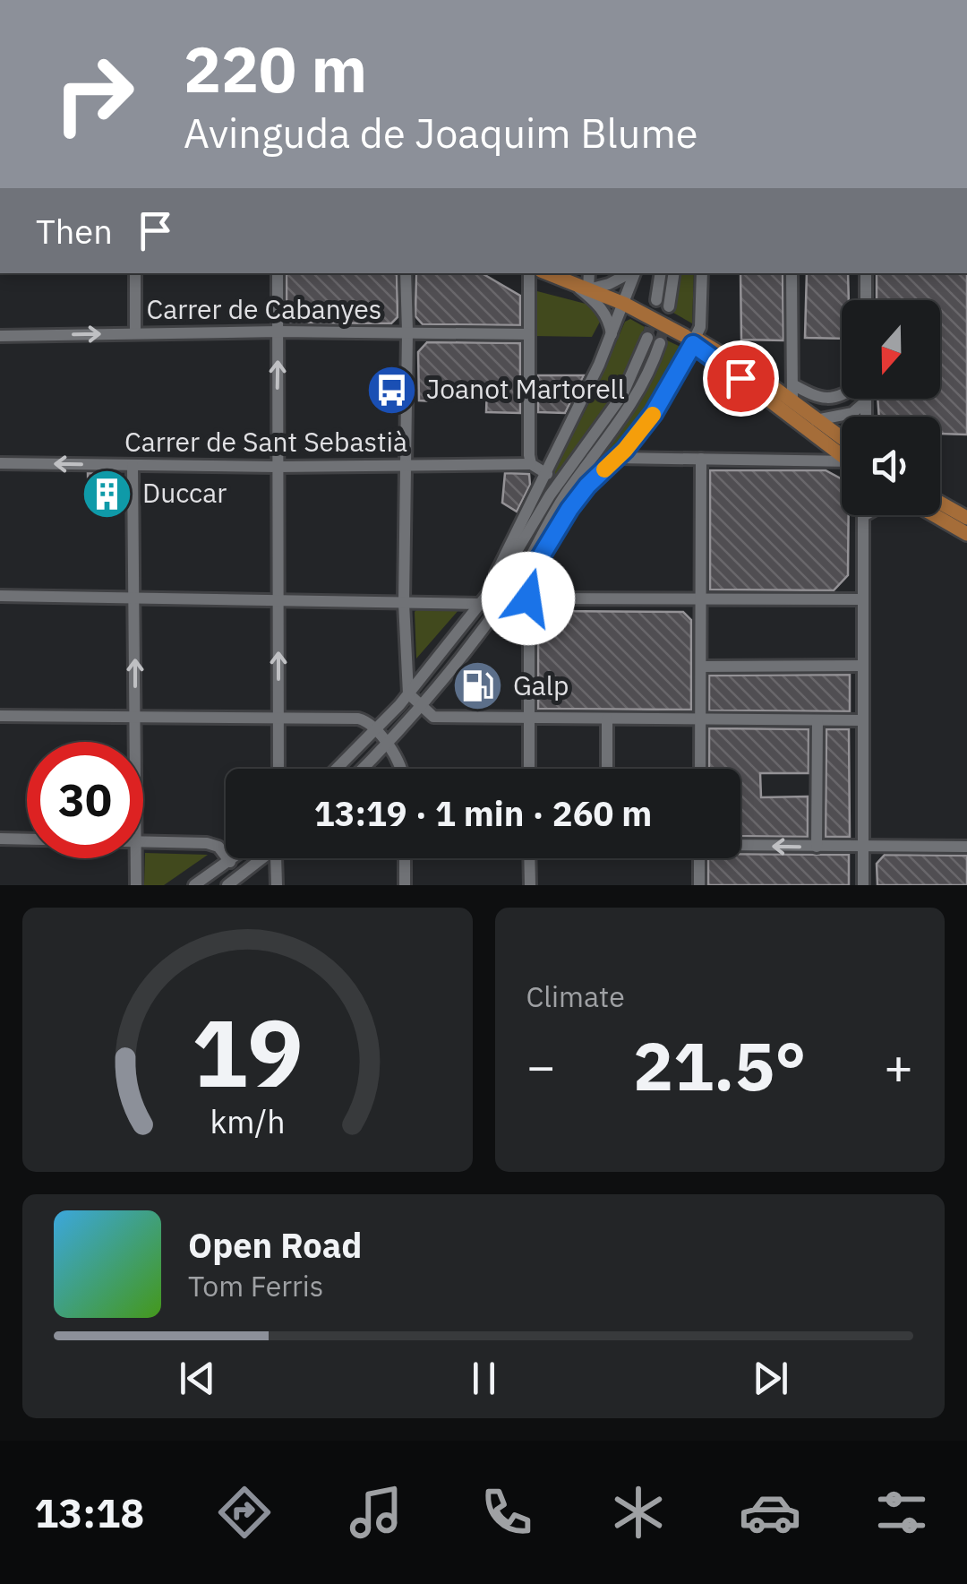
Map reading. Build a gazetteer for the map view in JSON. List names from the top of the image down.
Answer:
{
  "streets": {
    "street": ["Carrer de Cabanyes", "Carrer de Sant Sebastià"]
  },
  "places": {
    "bus stop": ["Joanot Martorell"],
    "building": ["Duccar"],
    "fuel station": ["Galp"]
  },
  "north": "bottom",
  "page": {
    "turn": ["220 m", "Avinguda de Joaquim Blume"],
    "then": "Then",
    "limit": "30",
    "trip": "13:19 · 1 min · 260 m",
    "tile": "Climate",
    "heat": ["−", "21.5°", "+"],
    "song": ["Open Road", "Tom Ferris"],
    "tabs": "13:18",
    "gauge": ["19", "km/h"]
  }
}
